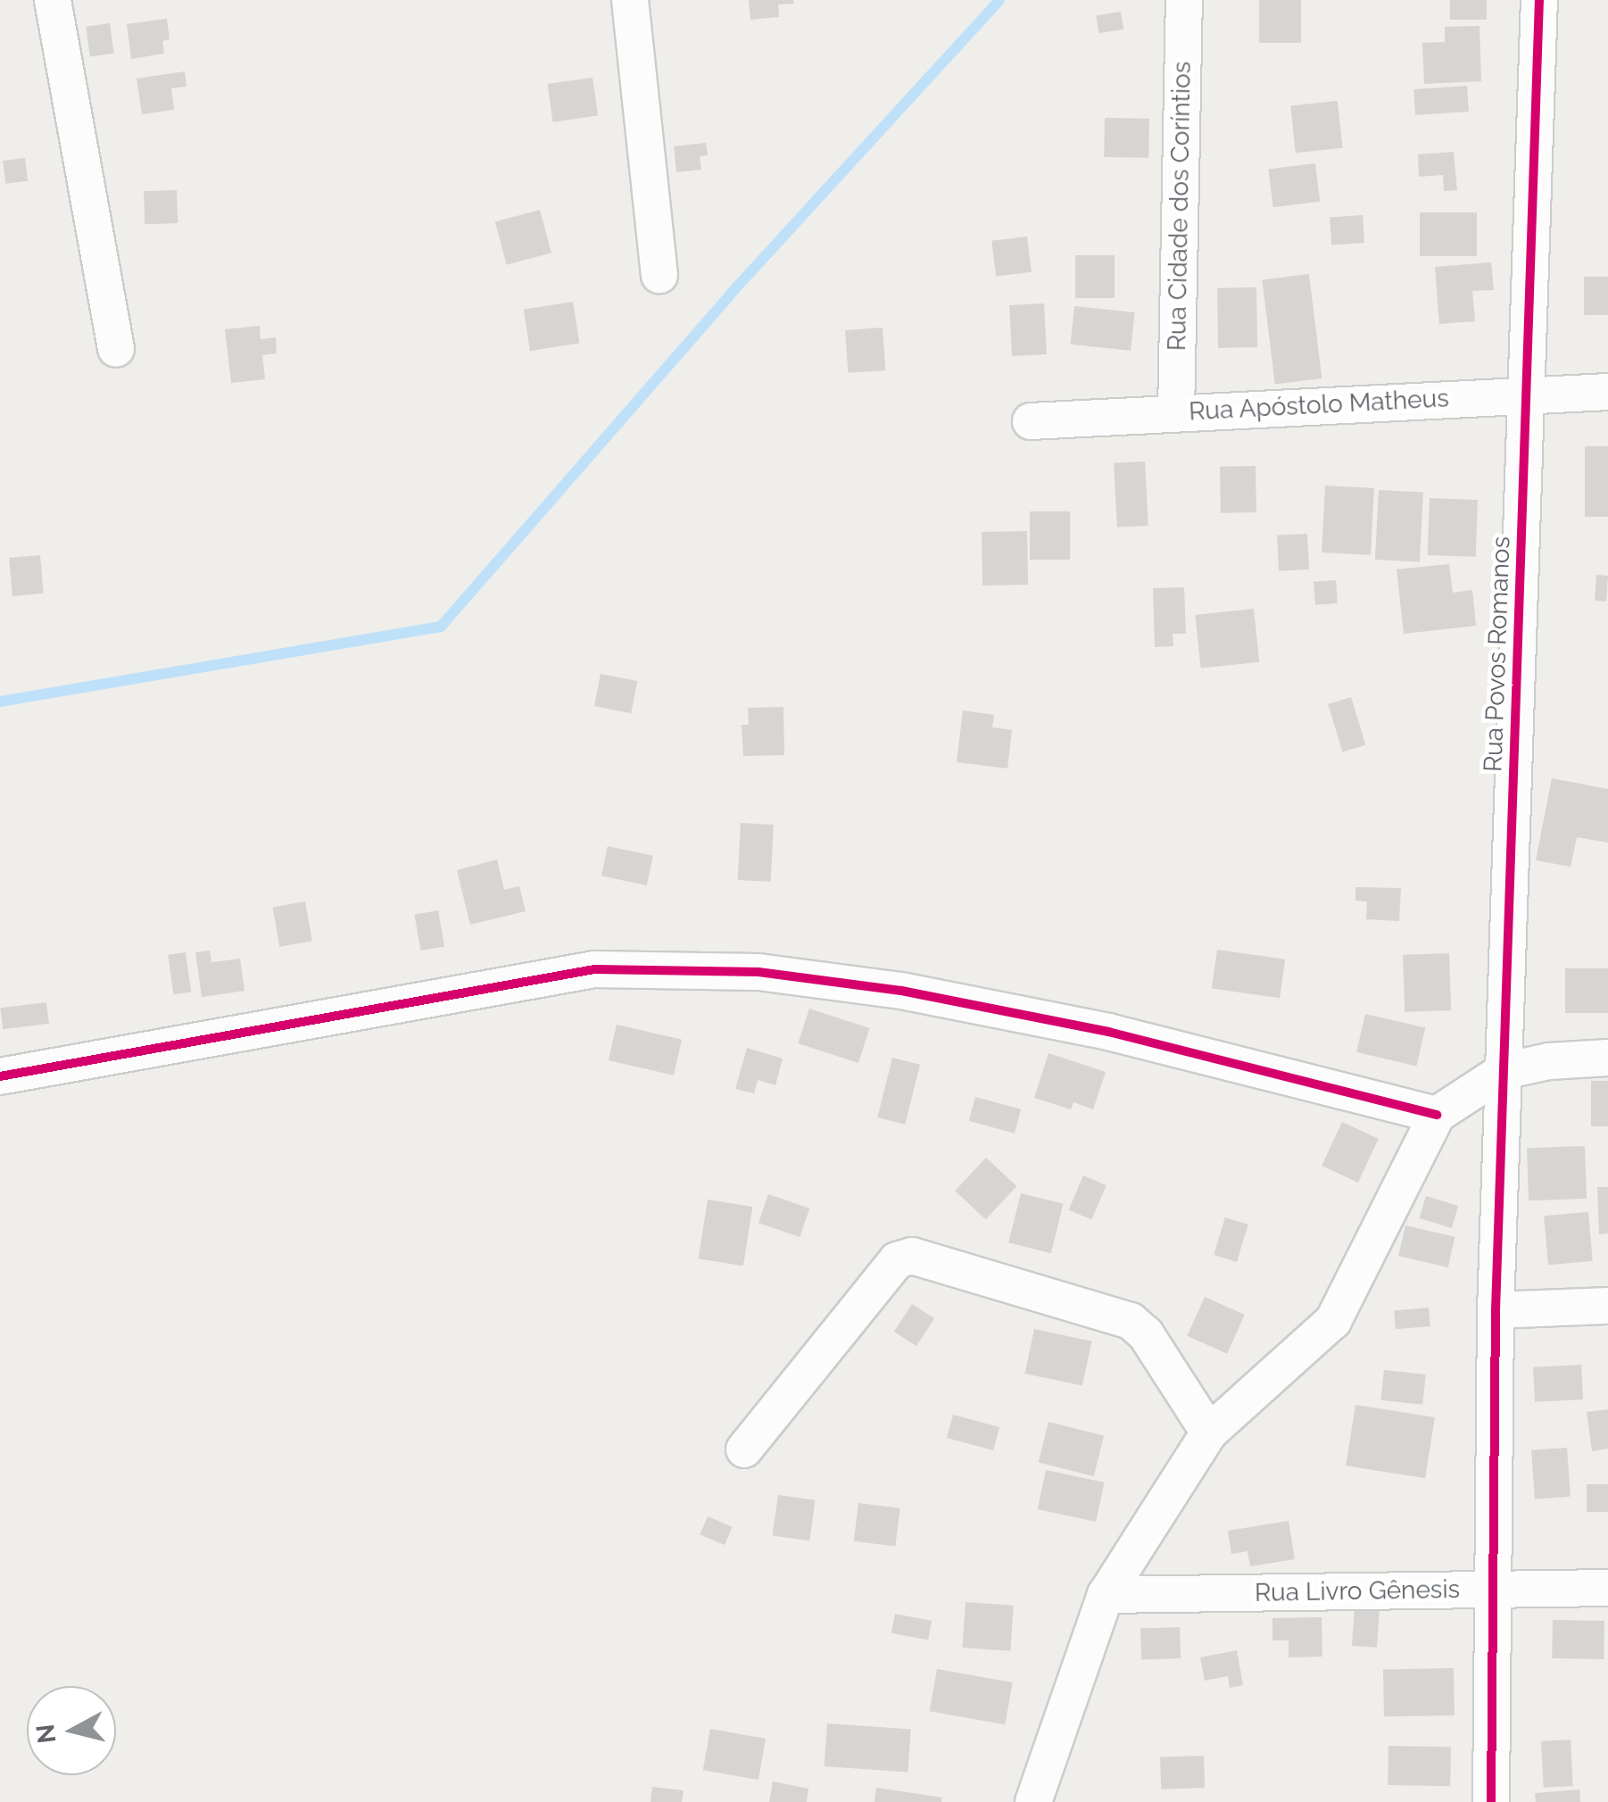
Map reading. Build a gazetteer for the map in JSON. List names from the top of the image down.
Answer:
{
  "streets": {
    "street": [
      "Rua Cidade dos Coríntios",
      "Rua Apóstolo Matheus",
      "Rua Povos Romanos",
      "Rua Livro Gênesis"
    ]
  },
  "crossings": [
    ["Rua Cidade dos Coríntios", "Rua Apóstolo Matheus"],
    ["Rua Apóstolo Matheus", "Rua Povos Romanos"],
    ["Rua Povos Romanos", "Rua Livro Gênesis"]
  ],
  "north": "left"
}
